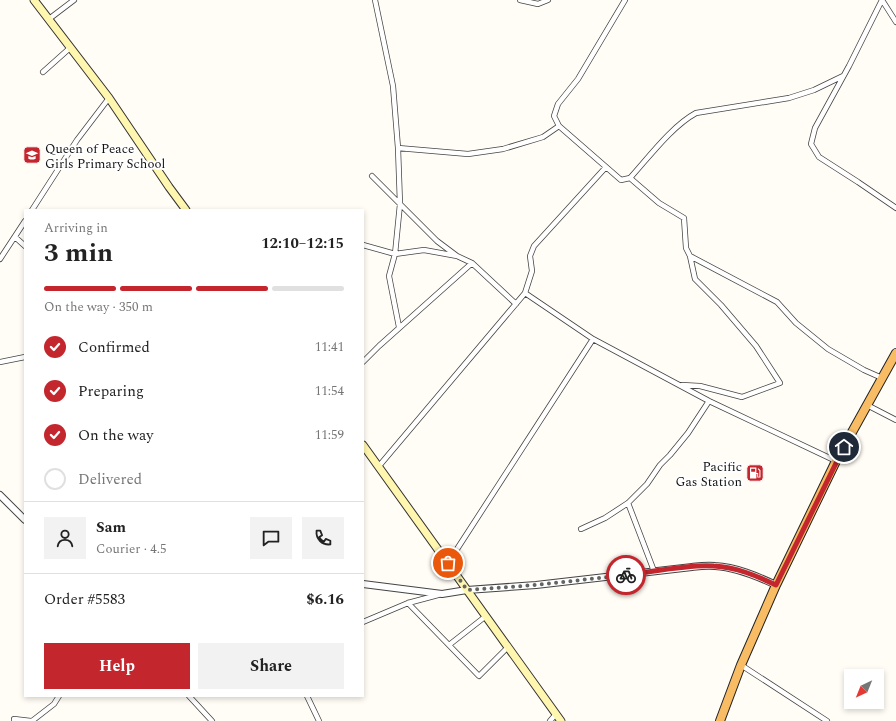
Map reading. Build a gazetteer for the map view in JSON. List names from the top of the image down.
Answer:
{
  "places": {
    "school or university": ["Queen of Peace Girls Primary School"],
    "fuel station": ["Pacific Gas Station"]
  },
  "north": "bottom left",
  "page": {
    "heading": ["3 min", "Arriving in", "12:10–12:15"],
    "panel": [
      "Sam",
      "Courier · 4.5",
      "Order #5583",
      "$6.16"
    ],
    "bar": "On the way · 350 m",
    "list": [
      ["Confirmed", "11:41"],
      ["Preparing", "11:54"],
      ["On the way", "11:59"],
      "Delivered"
    ],
    "buttons": ["Help", "Share"]
  }
}
